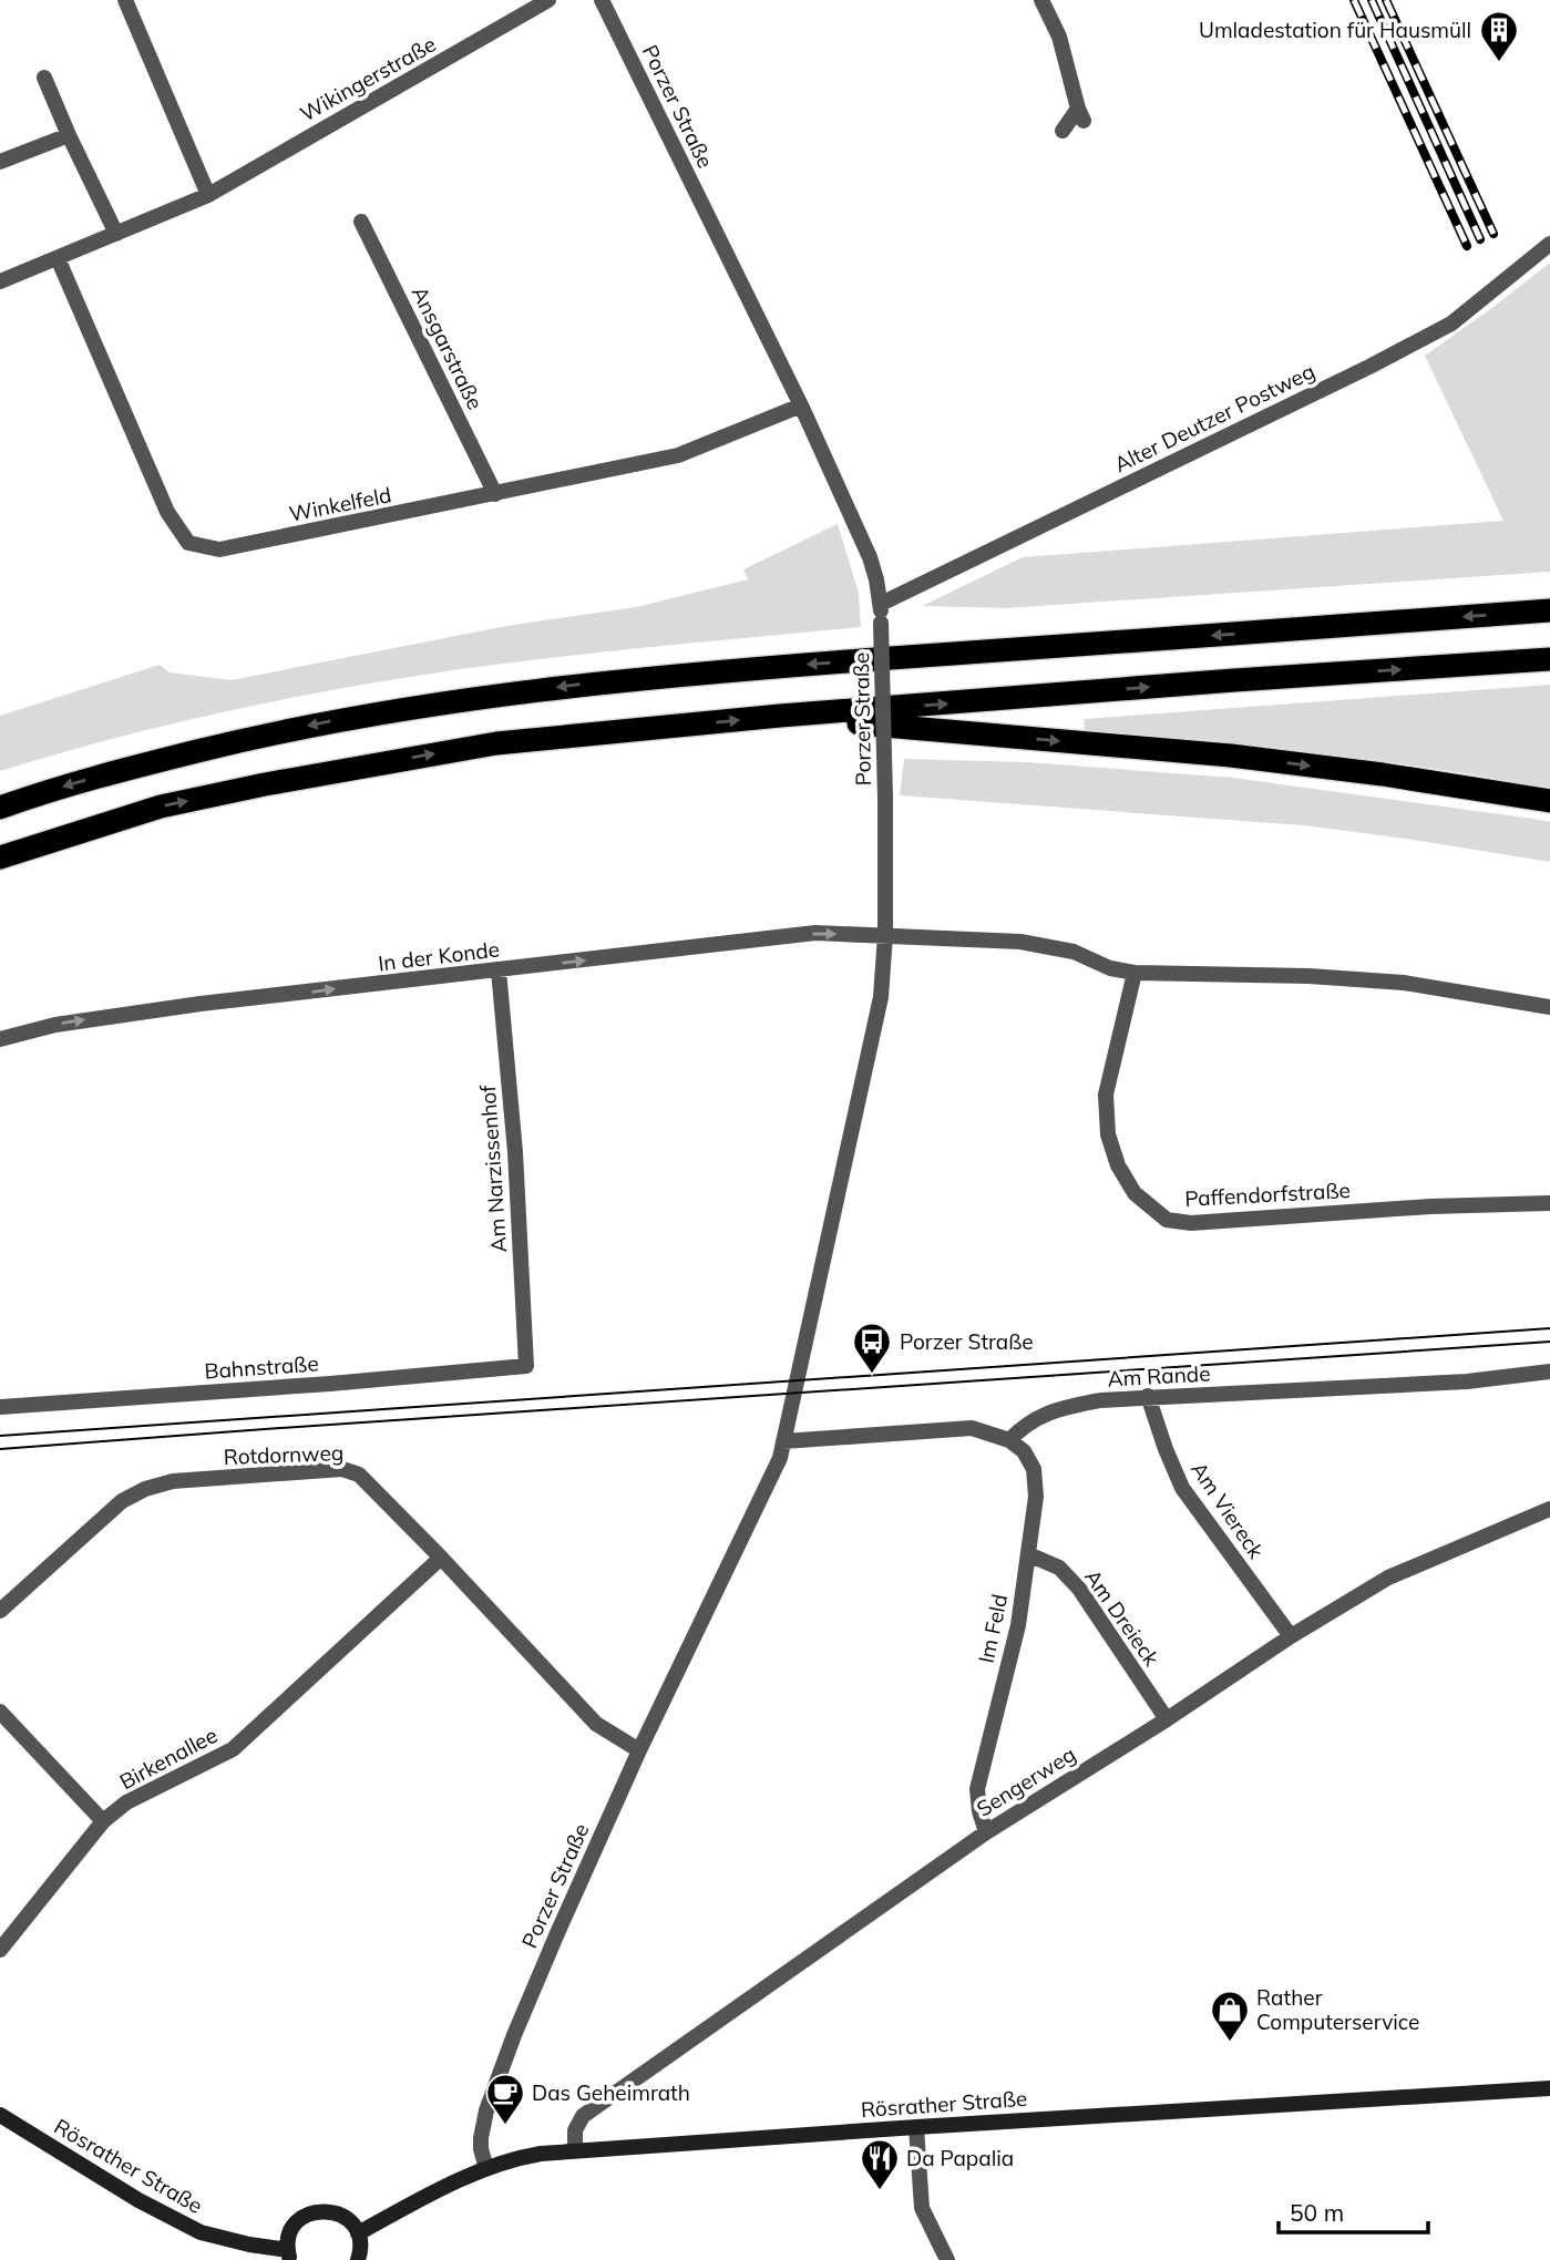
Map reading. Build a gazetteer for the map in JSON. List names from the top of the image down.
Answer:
{
  "streets": {
    "main road": ["Rösrather Straße"],
    "street": [
      "Wikingerstraße",
      "Porzer Straße",
      "Ansgarstraße",
      "Alter Deutzer Postweg",
      "Winkelfeld",
      "In der Konde",
      "Am Narzissenhof",
      "Paffendorfstraße",
      "Bahnstraße",
      "Am Rande",
      "Rotdornweg",
      "Am Viereck",
      "Am Dreieck",
      "Im Feld",
      "Birkenallee",
      "Sengerweg"
    ]
  },
  "crossings": [
    ["Wikingerstraße", "Winkelfeld"],
    ["Porzer Straße", "Alter Deutzer Postweg"],
    ["Porzer Straße", "Winkelfeld"],
    ["Porzer Straße", "In der Konde"],
    ["Porzer Straße", "Rotdornweg"],
    ["Porzer Straße", "Rösrather Straße"],
    ["Ansgarstraße", "Winkelfeld"],
    ["In der Konde", "Am Narzissenhof"],
    ["Am Narzissenhof", "Bahnstraße"],
    ["Am Rande", "Am Viereck"],
    ["Am Rande", "Im Feld"],
    ["Rotdornweg", "Birkenallee"],
    ["Am Viereck", "Sengerweg"],
    ["Am Dreieck", "Im Feld"],
    ["Am Dreieck", "Sengerweg"],
    ["Im Feld", "Sengerweg"],
    ["Sengerweg", "Rösrather Straße"]
  ],
  "one_way": ["In der Konde"],
  "places": {
    "building": ["Umladestation für Hausmüll"],
    "bus stop": ["Porzer Straße"],
    "shop": ["Rather Computerservice"],
    "cafe": ["Das Geheimrath"],
    "restaurant": ["Da Papalia"]
  },
  "scale_bar": "50 m"
}
